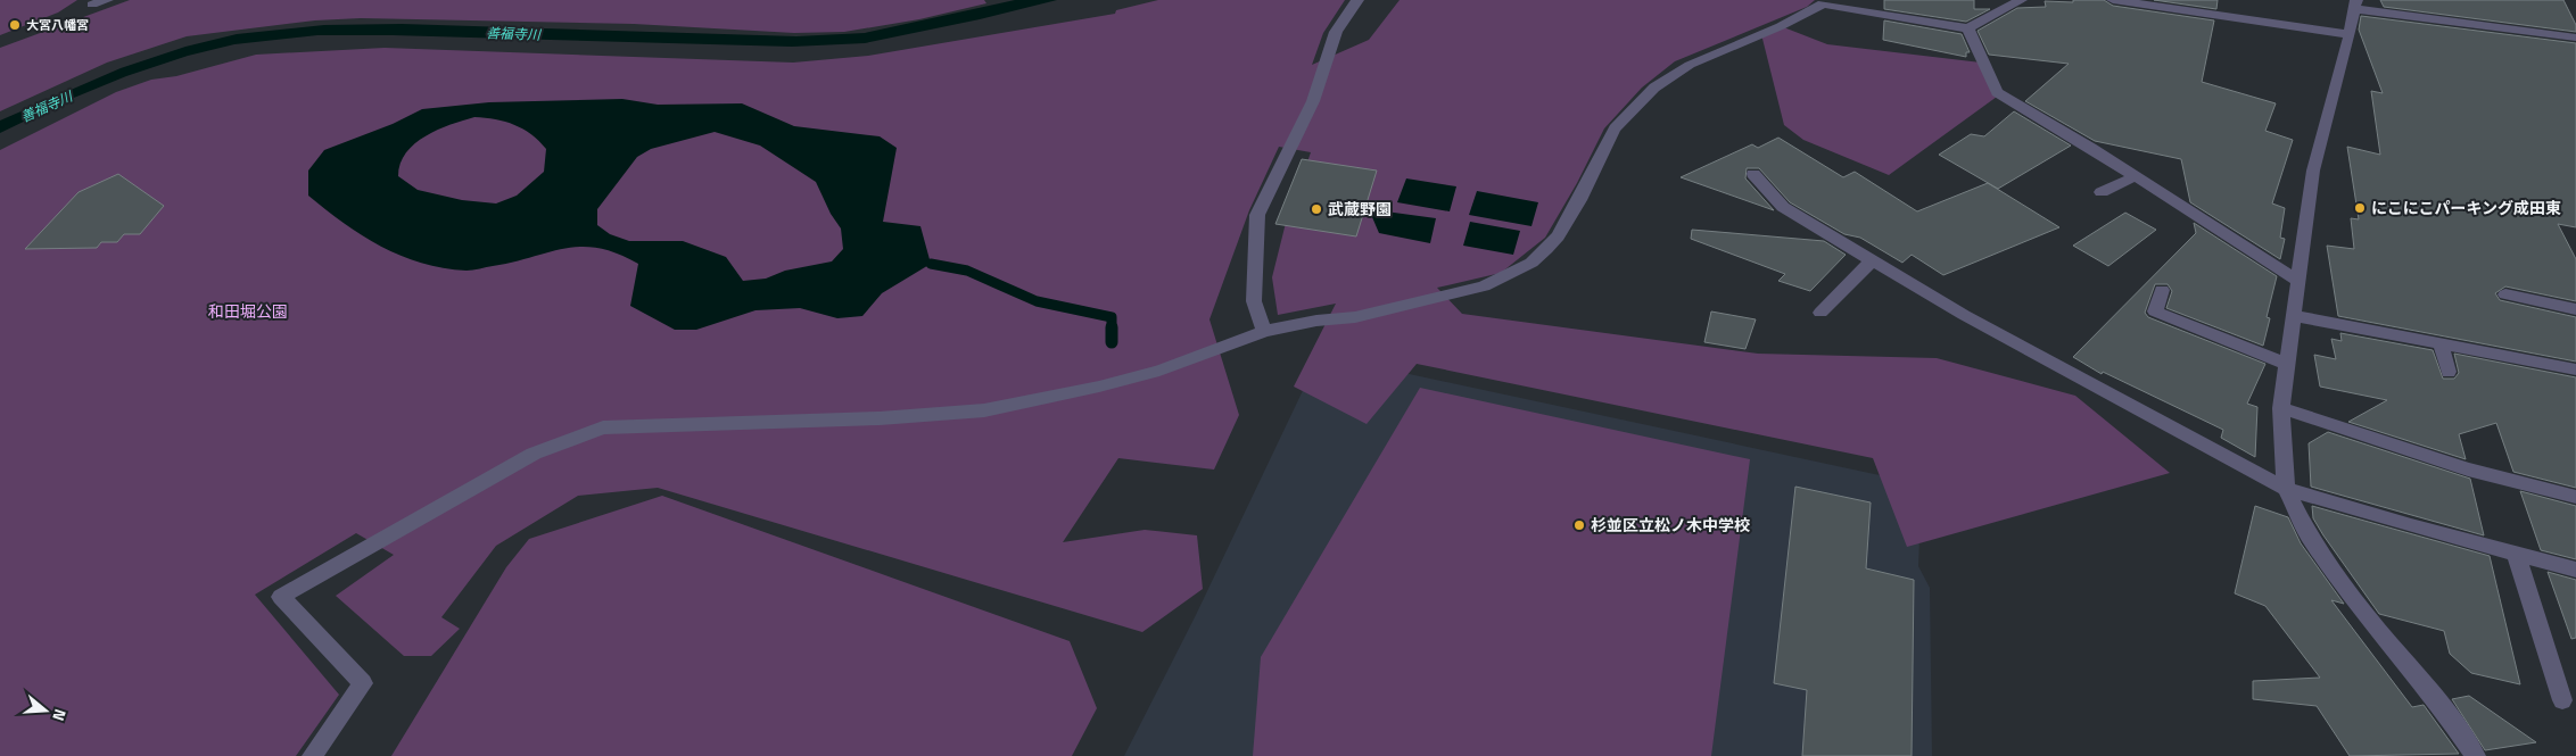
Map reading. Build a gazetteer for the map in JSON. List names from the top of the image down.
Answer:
{
  "water": ["善福寺川"],
  "parks": ["和田堀公園"],
  "places": [
    "大宮八幡宮",
    "にこにこパーキング成田東",
    "武蔵野園",
    "杉並区立松ノ木中学校"
  ],
  "north": "right"
}
